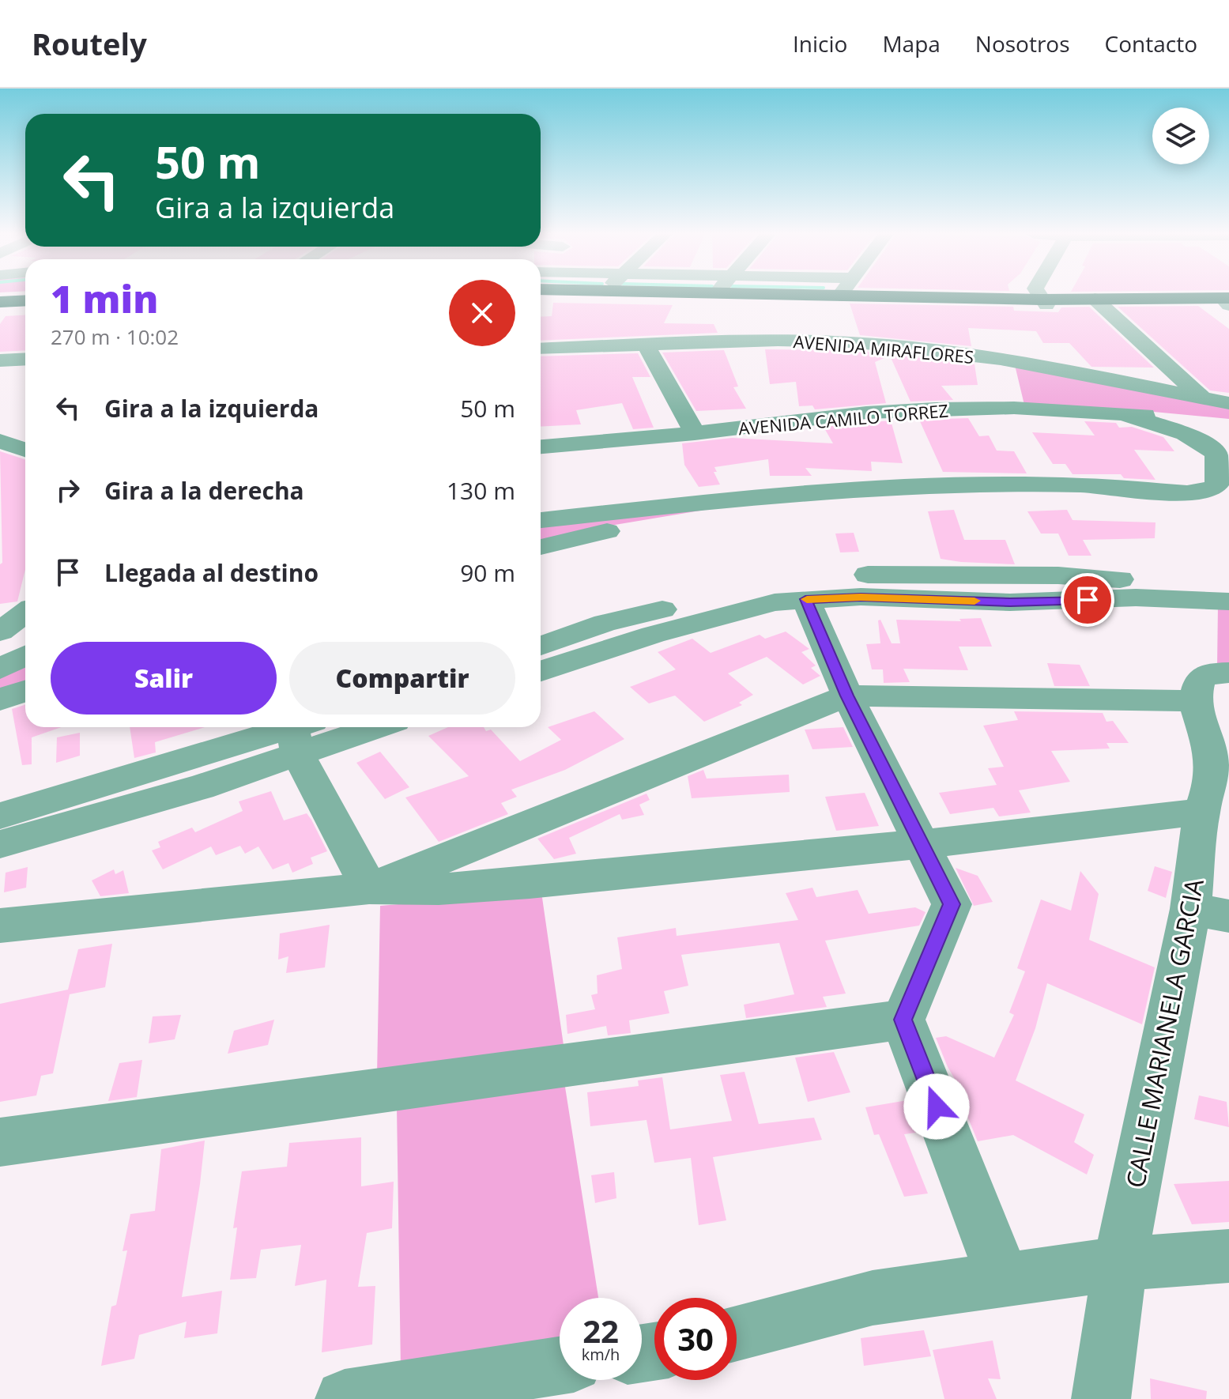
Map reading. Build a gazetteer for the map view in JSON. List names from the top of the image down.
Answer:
{
  "streets": {
    "street": ["AVENIDA MIRAFLORES", "AVENIDA CAMILO TORREZ", "CALLE MARIANELA GARCIA"]
  },
  "crossings": [
    ["AVENIDA MIRAFLORES", "AVENIDA CAMILO TORREZ"]
  ],
  "page": {
    "header": "Routely",
    "nav": [
      "Inicio",
      "Mapa",
      "Nosotros",
      "Contacto"
    ],
    "turn": ["50 m", "Gira a la izquierda"],
    "heading": ["1 min", "270 m · 10:02"],
    "list": [
      {
        "name": "Gira a la izquierda",
        "value": "50 m"
      },
      {
        "name": "Gira a la derecha",
        "value": "130 m"
      },
      {
        "name": "Llegada al destino",
        "value": "90 m"
      }
    ],
    "buttons": ["Salir", "Compartir"],
    "speed": "22 km/h",
    "limit": "30"
  }
}
